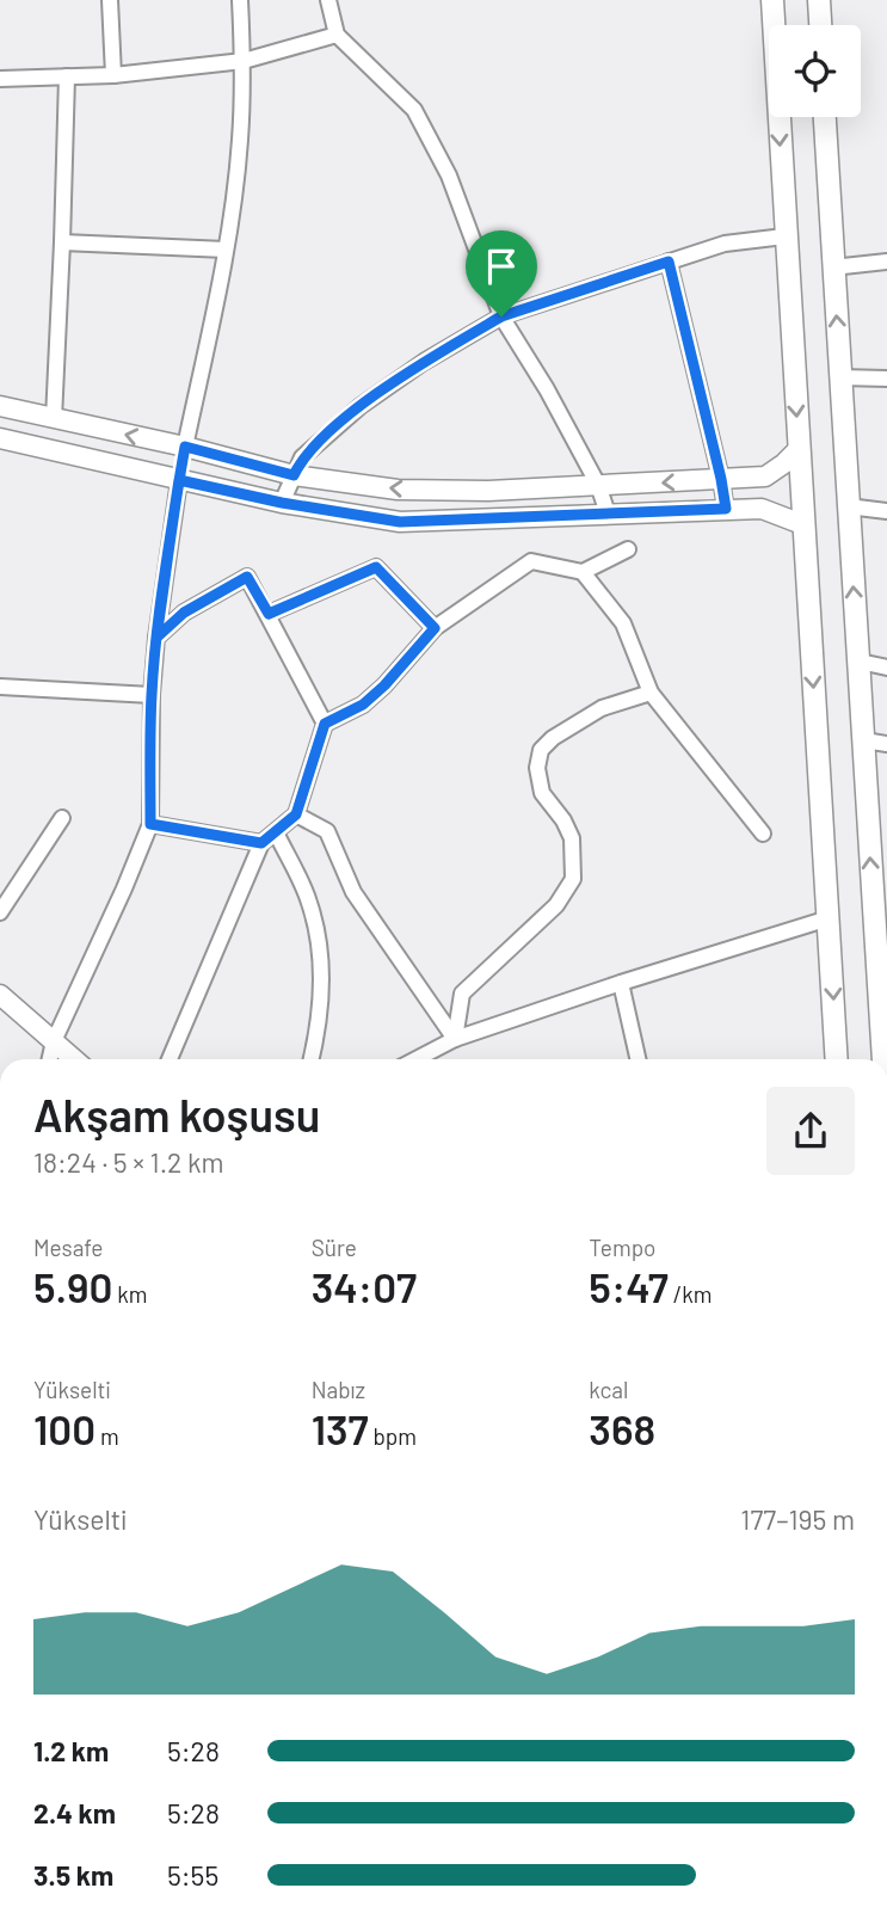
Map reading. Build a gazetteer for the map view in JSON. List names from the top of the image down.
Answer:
{
  "page": {
    "heading": ["Akşam koşusu", "18:24 · 5 × 1.2 km"],
    "stats": [
      ["Mesafe", "5.90 km"],
      ["Süre", "34:07"],
      ["Tempo", "5:47 /km"],
      ["Yükselti", "100 m"],
      ["Nabız", "137 bpm"],
      ["kcal", "368"]
    ],
    "chart": ["Yükselti", "177–195 m"],
    "list": [
      {
        "name": "1.2 km",
        "note": "5:28"
      },
      {
        "name": "2.4 km",
        "note": "5:28"
      },
      {
        "name": "3.5 km",
        "note": "5:55"
      }
    ]
  }
}
